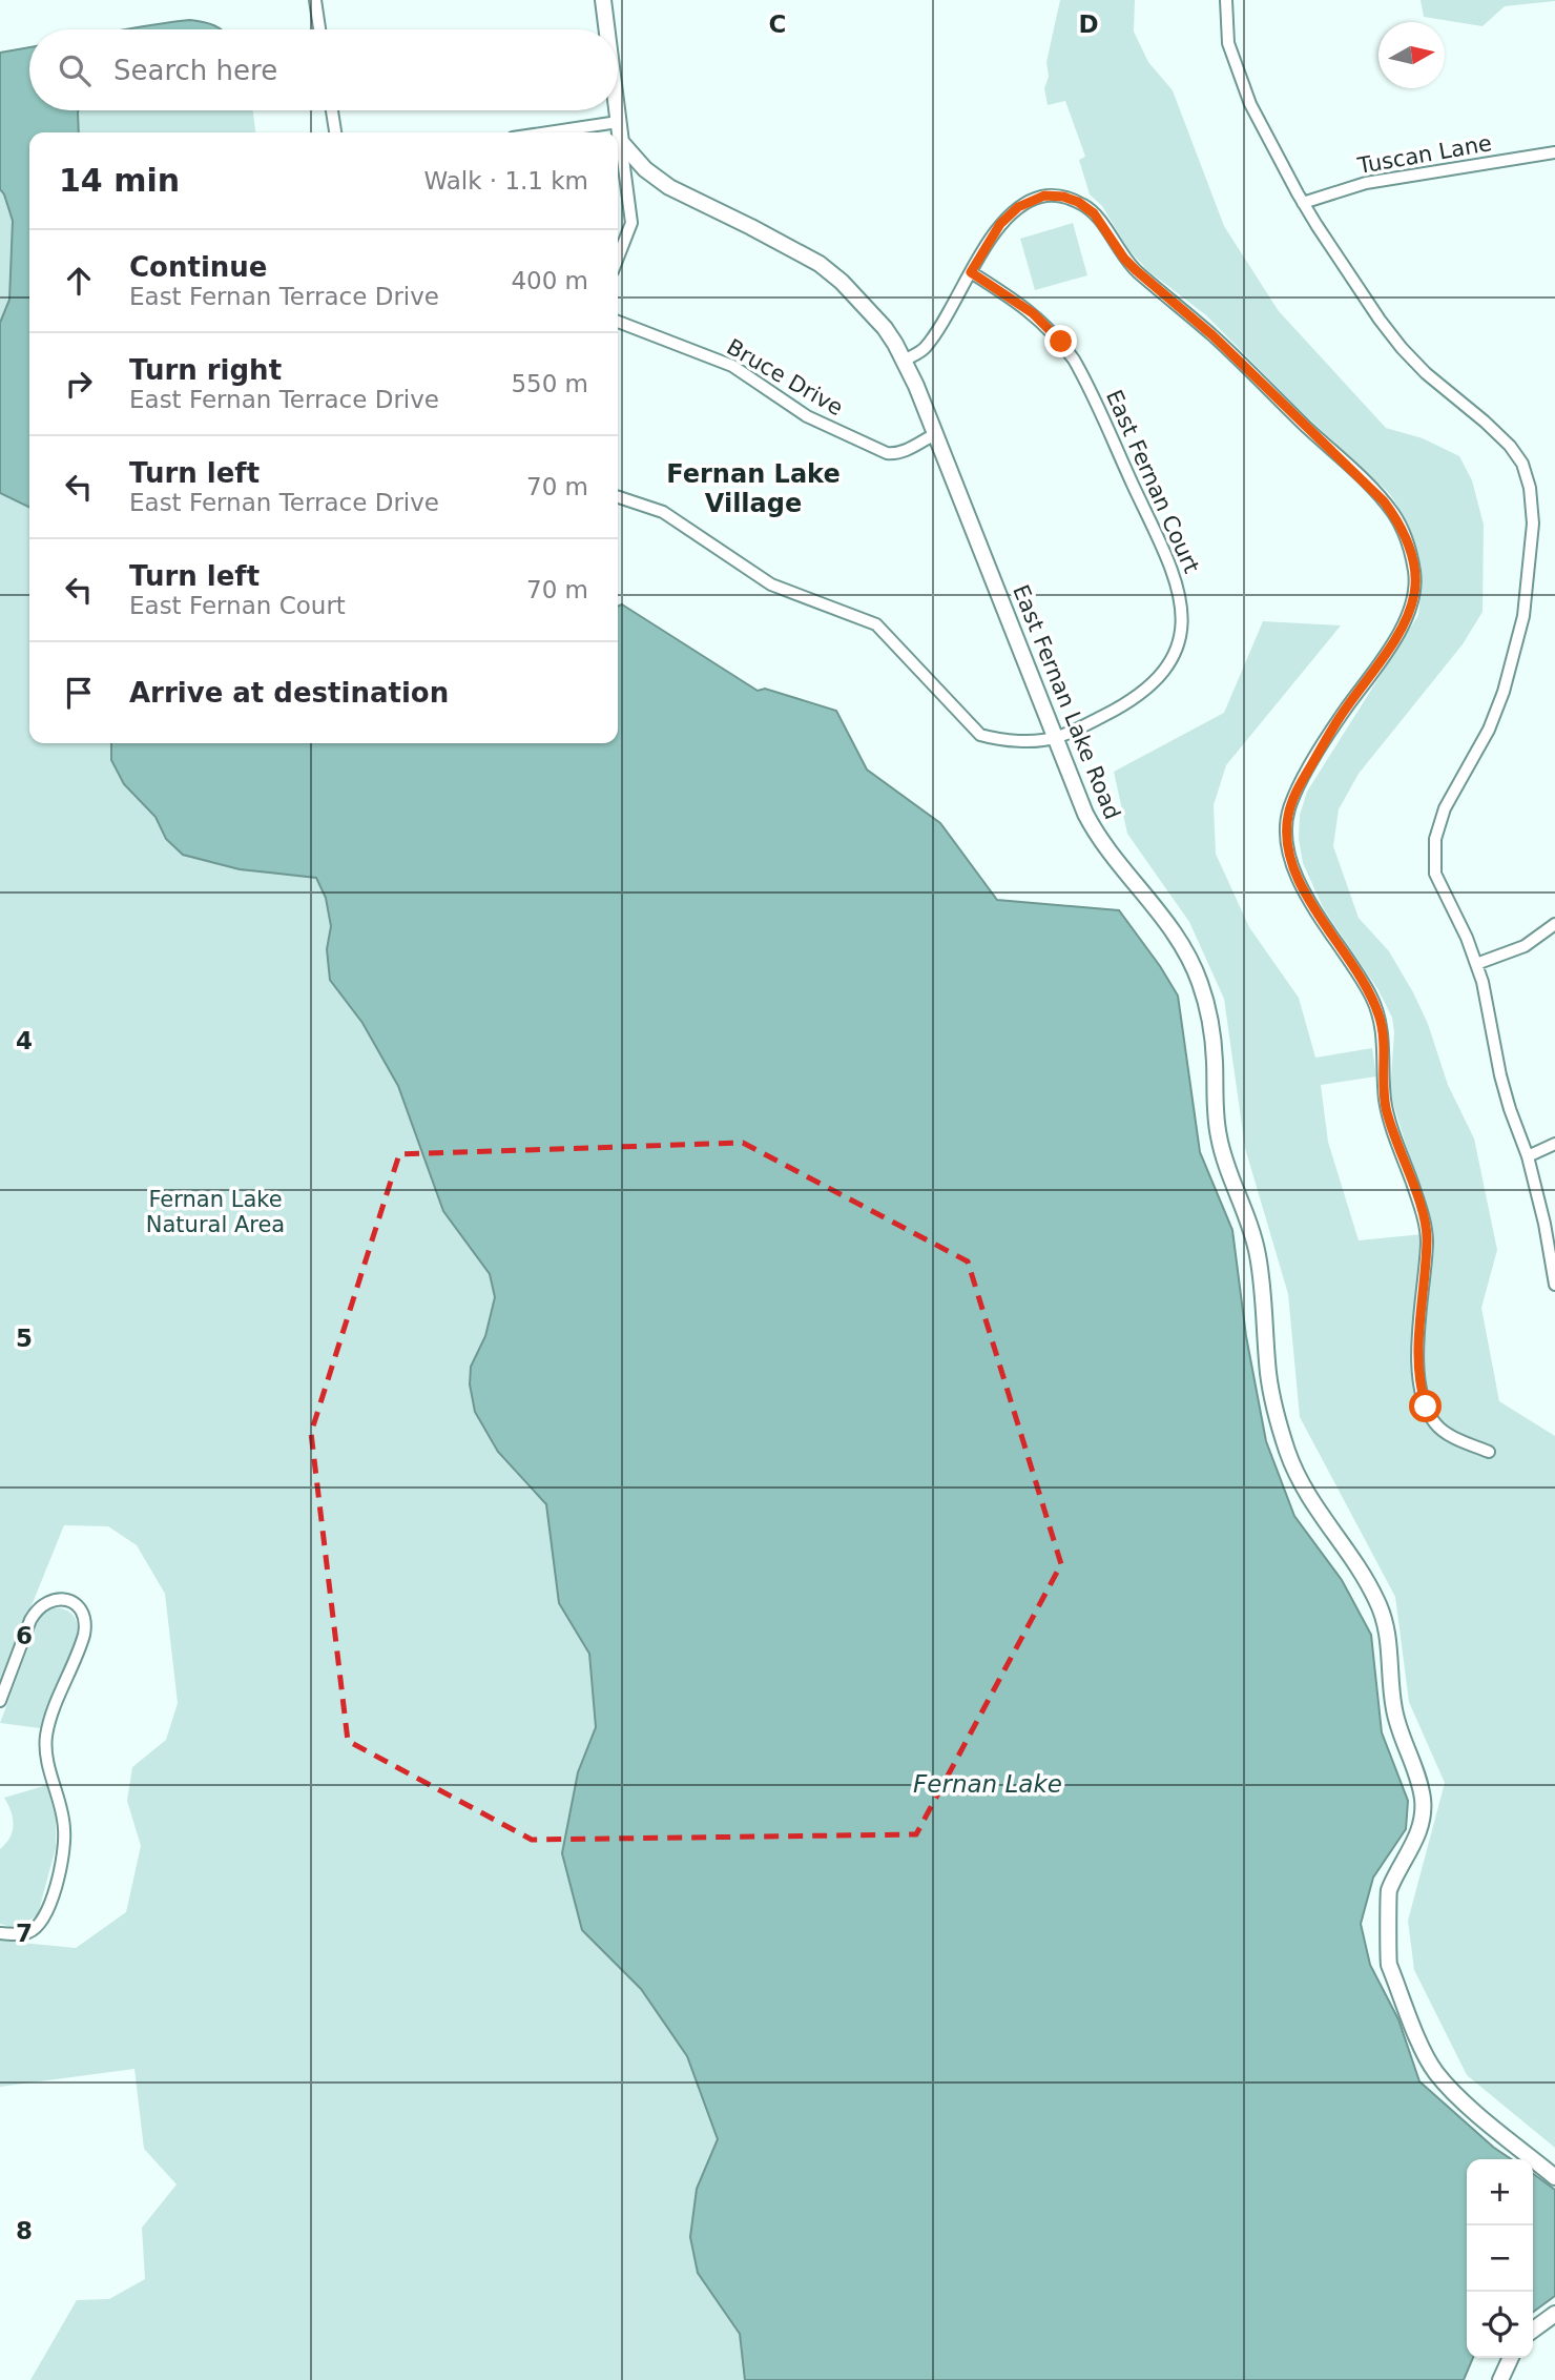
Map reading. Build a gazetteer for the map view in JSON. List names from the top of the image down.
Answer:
{
  "streets": {
    "street": [
      "Tuscan Lane",
      "Bruce Drive",
      "East Fernan Court",
      "East Fernan Lake Road"
    ]
  },
  "crossings": [
    ["Bruce Drive", "East Fernan Lake Road"],
    ["East Fernan Court", "East Fernan Lake Road"]
  ],
  "districts": ["Fernan Lake Village"],
  "water": ["Fernan Lake"],
  "parks": ["Fernan Lake Natural Area"],
  "north": "right",
  "page": {
    "search": "Search here",
    "heading": ["14 min", "Walk · 1.1 km"],
    "list": [
      ["Continue", "East Fernan Terrace Drive", "400 m"],
      ["Turn right", "East Fernan Terrace Drive", "550 m"],
      ["Turn left", "East Fernan Terrace Drive", "70 m"],
      ["Turn left", "East Fernan Court", "70 m"],
      "Arrive at destination"
    ],
    "map_buttons": ["+", "−"]
  },
  "grid": {
    "columns": ["C", "D"],
    "rows": [
      "4",
      "5",
      "6",
      "7",
      "8"
    ]
  }
}
